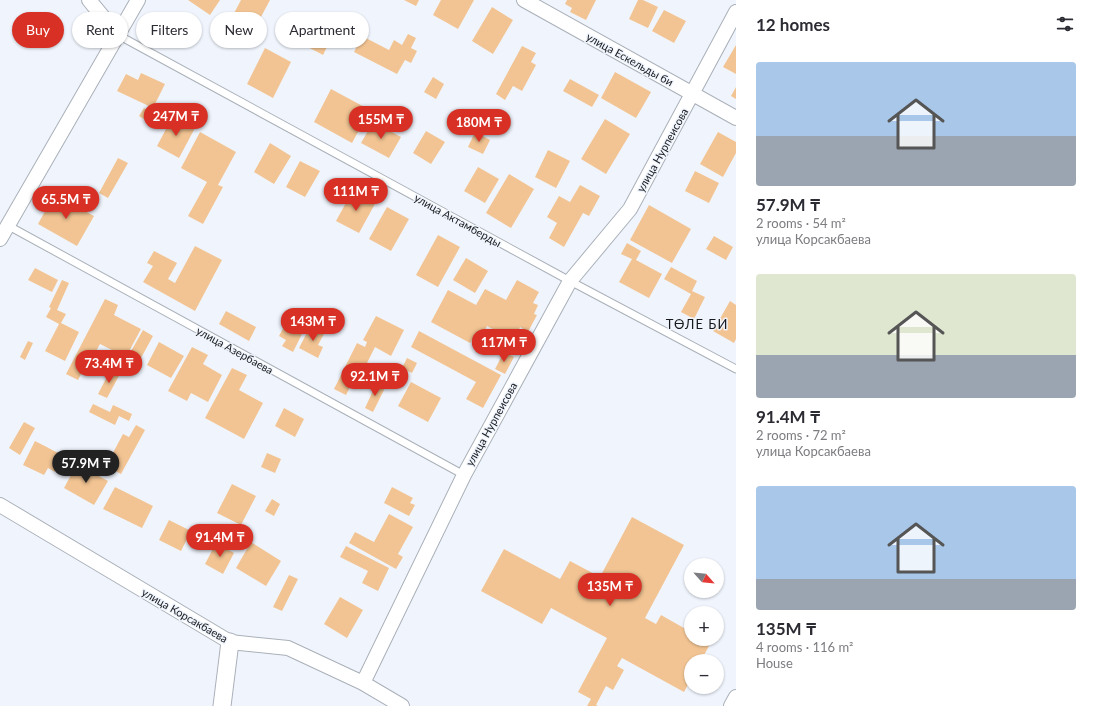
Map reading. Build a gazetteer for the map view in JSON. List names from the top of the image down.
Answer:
{
  "streets": {
    "street": ["улица Ескельды би", "улица Нурпеисова", "улица Корсакбаева"],
    "lane": ["улица Актамберды", "улица Азербаева"]
  },
  "crossings": [
    ["улица Ескельды би", "улица Нурпеисова"],
    ["улица Нурпеисова", "улица Актамберды"],
    ["улица Нурпеисова", "улица Азербаева"],
    ["улица Нурпеисова", "улица Корсакбаева"]
  ],
  "districts": ["ТӨЛЕ БИ"],
  "north": "bottom right",
  "page": {
    "heading": "12 homes",
    "chip": [
      "Buy",
      "Rent",
      "Filters",
      "New",
      "Apartment"
    ],
    "list": [
      {
        "name": "57.9M ₸",
        "note": "2 rooms · 54 m² · улица Корсакбаева"
      },
      {
        "name": "91.4M ₸",
        "note": "2 rooms · 72 m² · улица Корсакбаева"
      },
      {
        "name": "135M ₸",
        "note": "4 rooms · 116 m² · House"
      }
    ],
    "price": [
      "247M ₸",
      "155M ₸",
      "180M ₸",
      "111M ₸",
      "65.5M ₸",
      "143M ₸",
      "117M ₸",
      "73.4M ₸",
      "92.1M ₸",
      "57.9M ₸",
      "91.4M ₸",
      "135M ₸"
    ],
    "map_buttons": ["+", "−"]
  }
}
